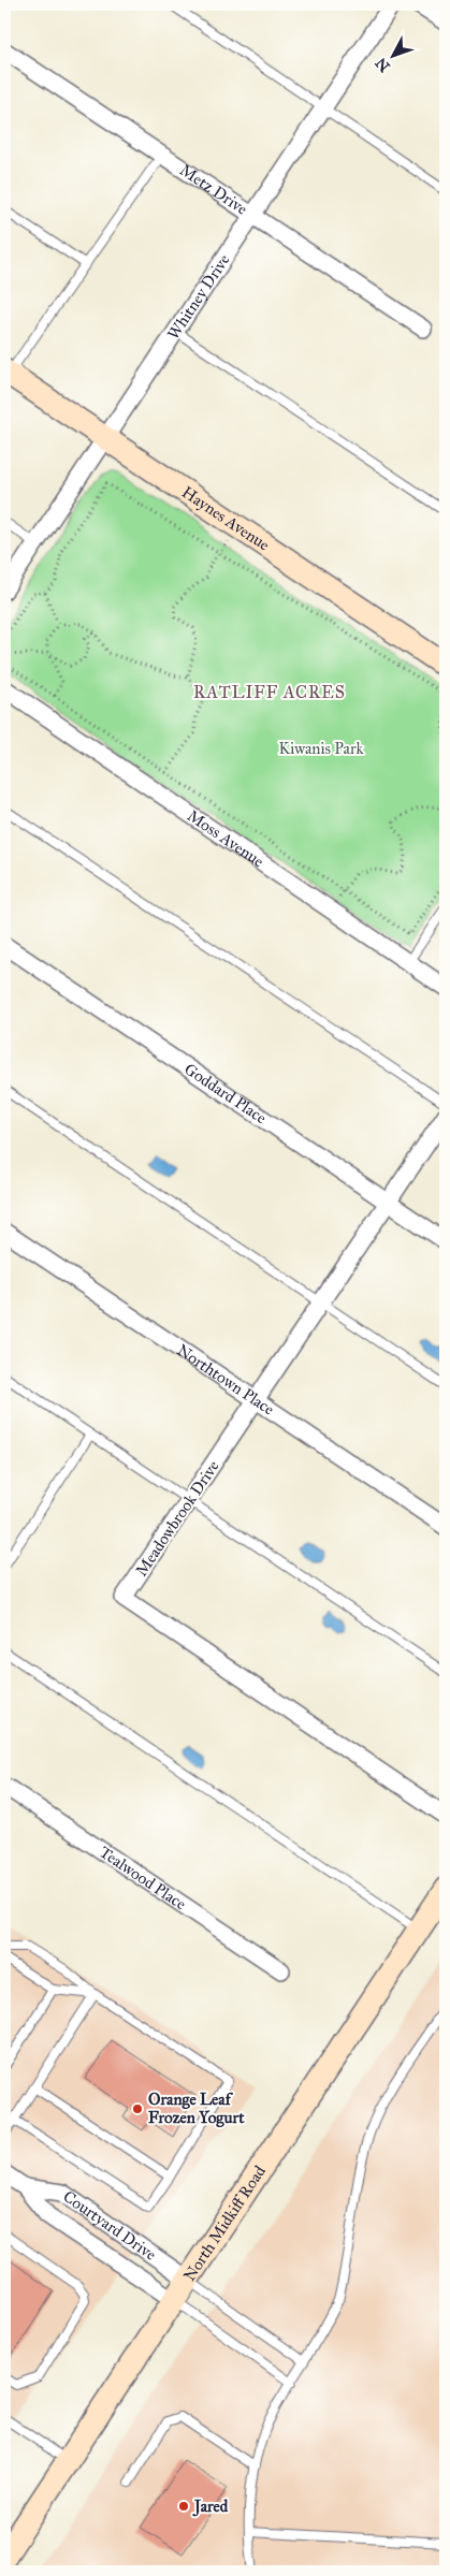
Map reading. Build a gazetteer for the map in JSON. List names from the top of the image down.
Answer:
{
  "streets": {
    "main road": ["Haynes Avenue", "North Midkiff Road"],
    "street": [
      "Metz Drive",
      "Whitney Drive",
      "Moss Avenue",
      "Goddard Place",
      "Northtown Place",
      "Meadowbrook Drive",
      "Tealwood Place",
      "Courtyard Drive"
    ]
  },
  "crossings": [
    ["Metz Drive", "Whitney Drive"],
    ["Whitney Drive", "Haynes Avenue"],
    ["Goddard Place", "Meadowbrook Drive"],
    ["Northtown Place", "Meadowbrook Drive"],
    ["North Midkiff Road", "Courtyard Drive"]
  ],
  "districts": ["RATLIFF ACRES"],
  "parks": ["Kiwanis Park"],
  "places": ["Orange Leaf Frozen Yogurt", "Jared"],
  "north": "bottom left"
}
